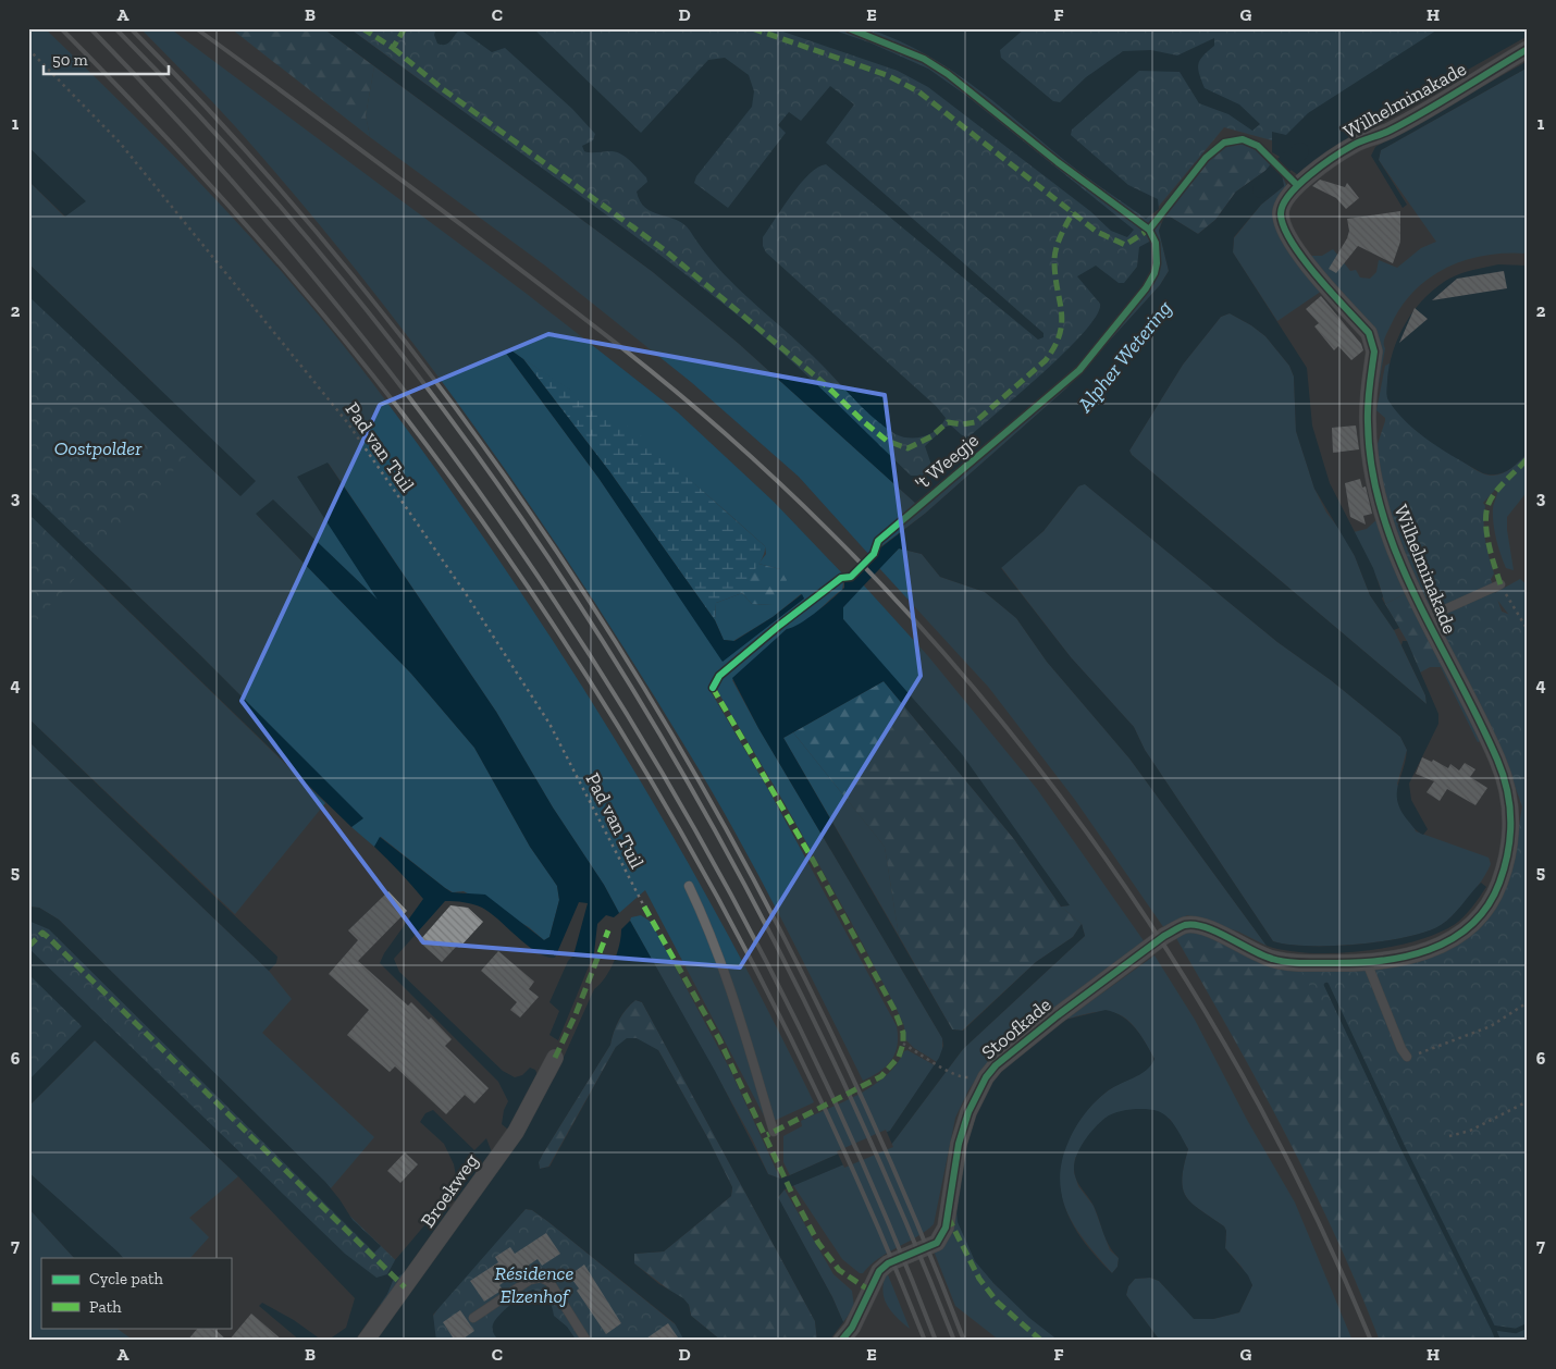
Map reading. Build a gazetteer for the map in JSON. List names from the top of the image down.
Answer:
{
  "streets": {
    "street": ["Wilhelminakade", "Stoofkade", "Broekweg"],
    "path": ["Pad van Tuil"],
    "cycle path": ["'t Weegje"]
  },
  "crossings": [
    ["Wilhelminakade", "Stoofkade"]
  ],
  "water": ["Alpher Wetering"],
  "parks": ["Oostpolder", "Résidence Elzenhof"],
  "legend": ["Cycle path", "Path"],
  "scale_bar": "50 m",
  "grid": {
    "columns": [
      "A",
      "B",
      "C",
      "D",
      "E",
      "F",
      "G",
      "H"
    ],
    "rows": [
      "1",
      "2",
      "3",
      "4",
      "5",
      "6",
      "7"
    ]
  }
}
